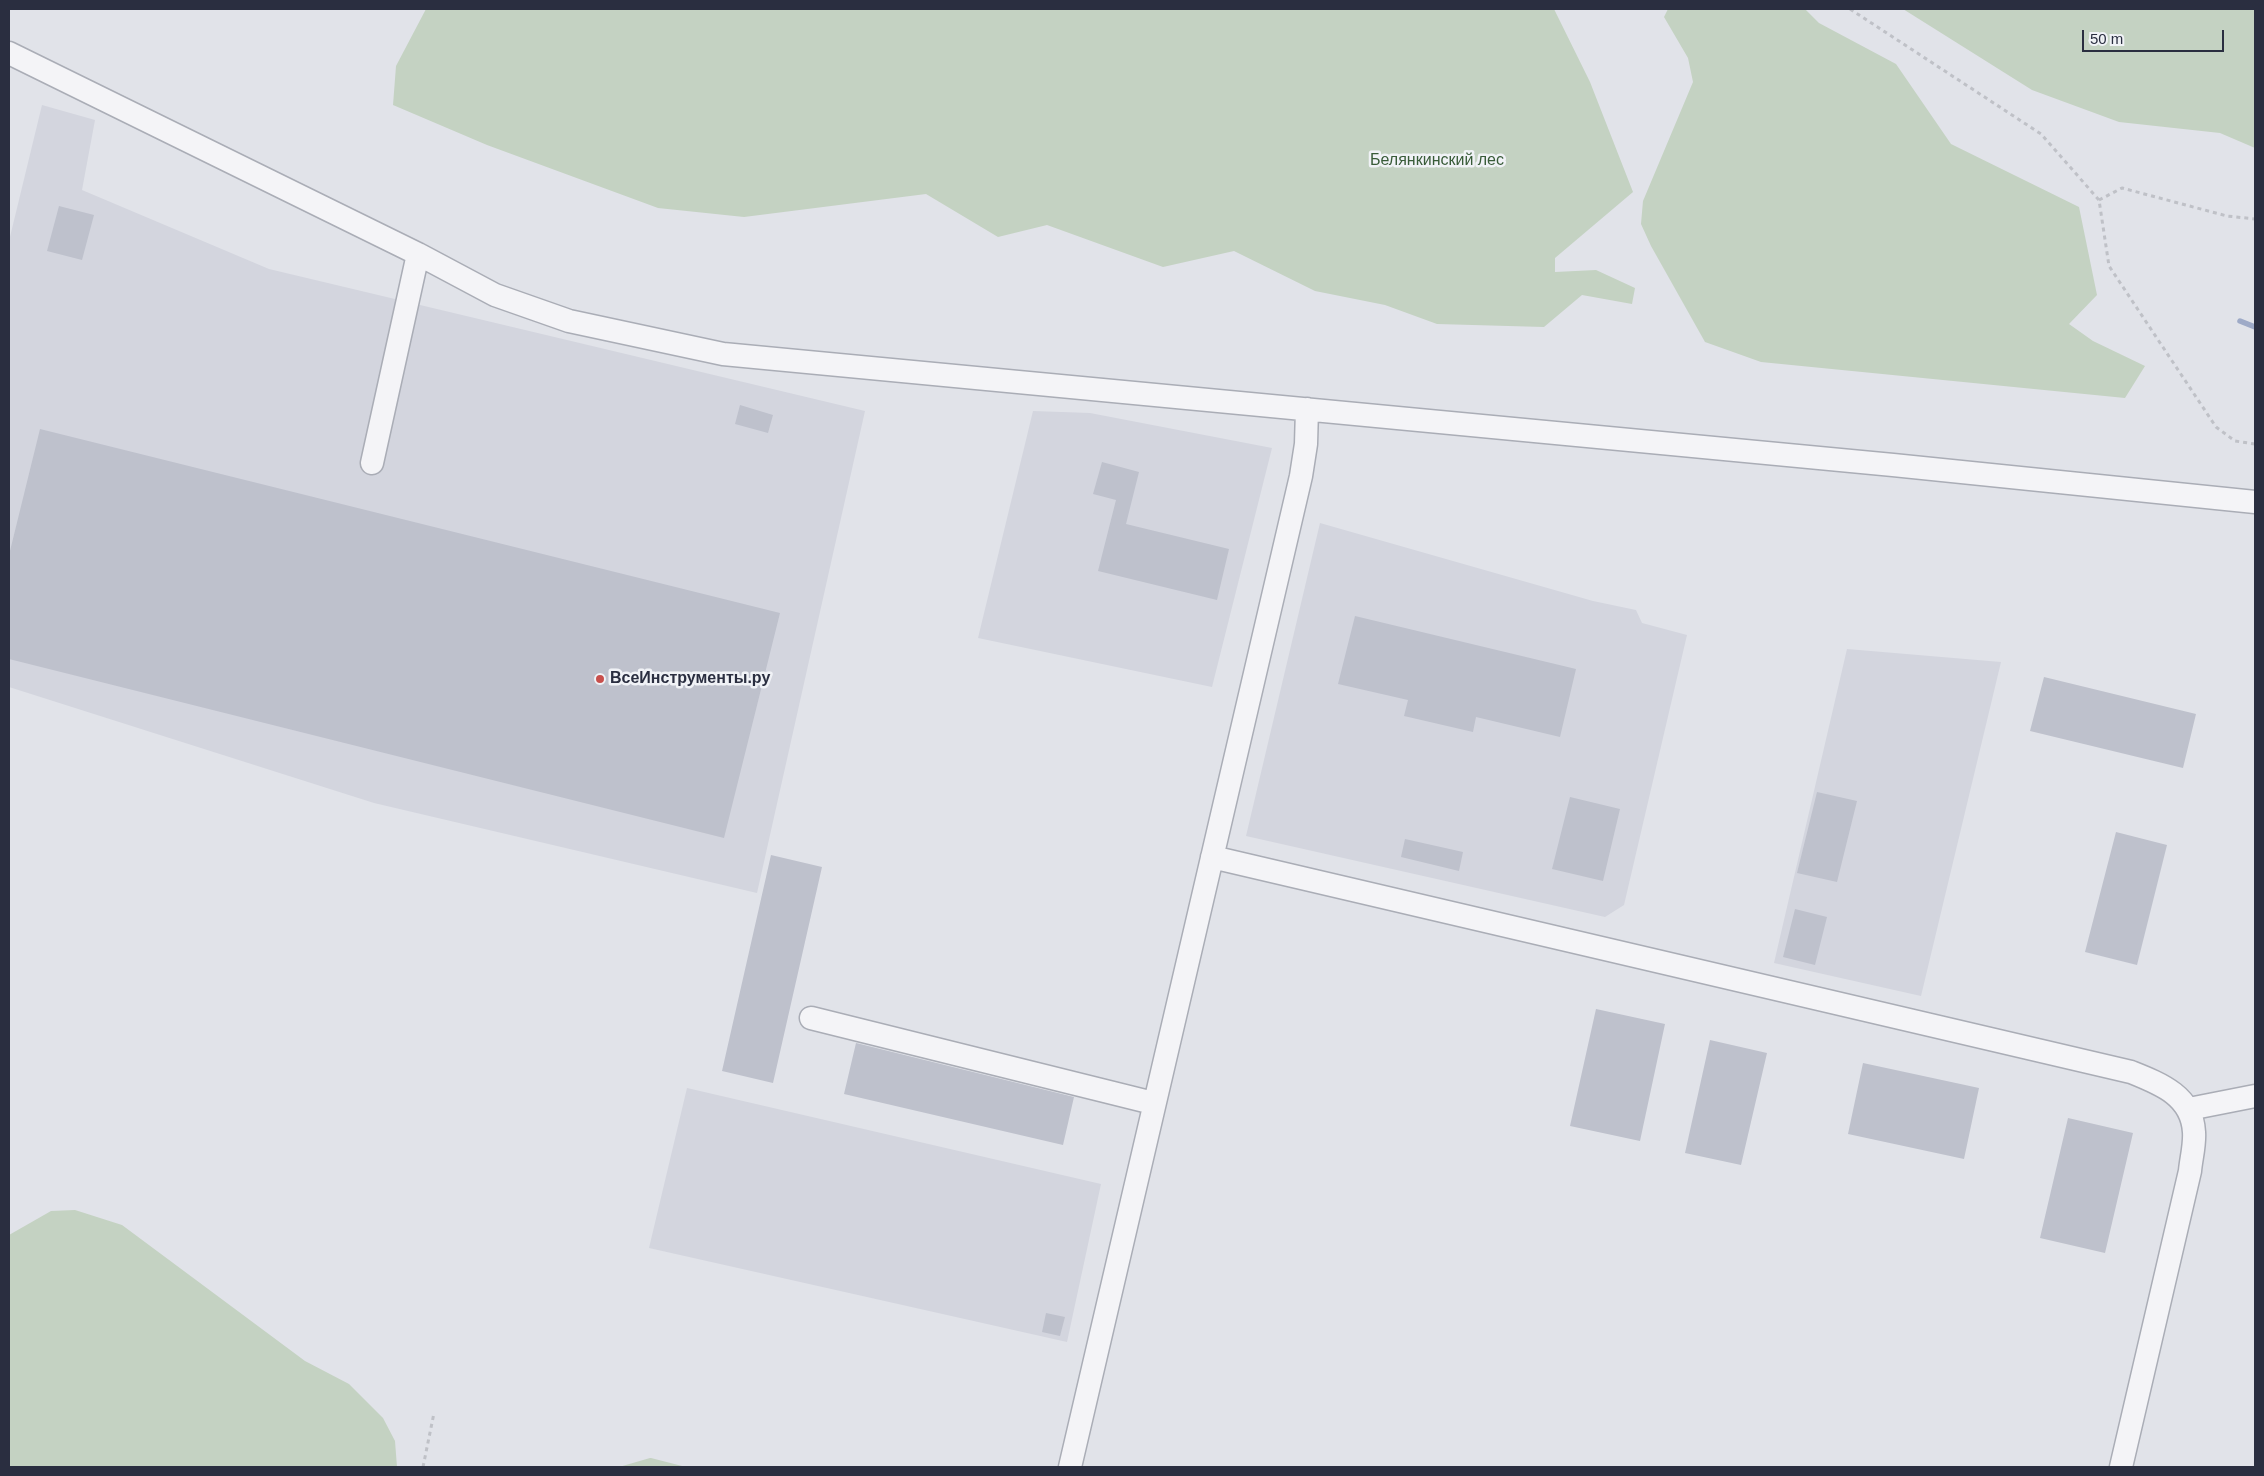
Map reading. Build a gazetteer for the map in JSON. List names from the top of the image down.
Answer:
{
  "parks": ["Белянкинский лес"],
  "places": ["ВсеИнструменты.ру"],
  "scale_bar": "50 m"
}
